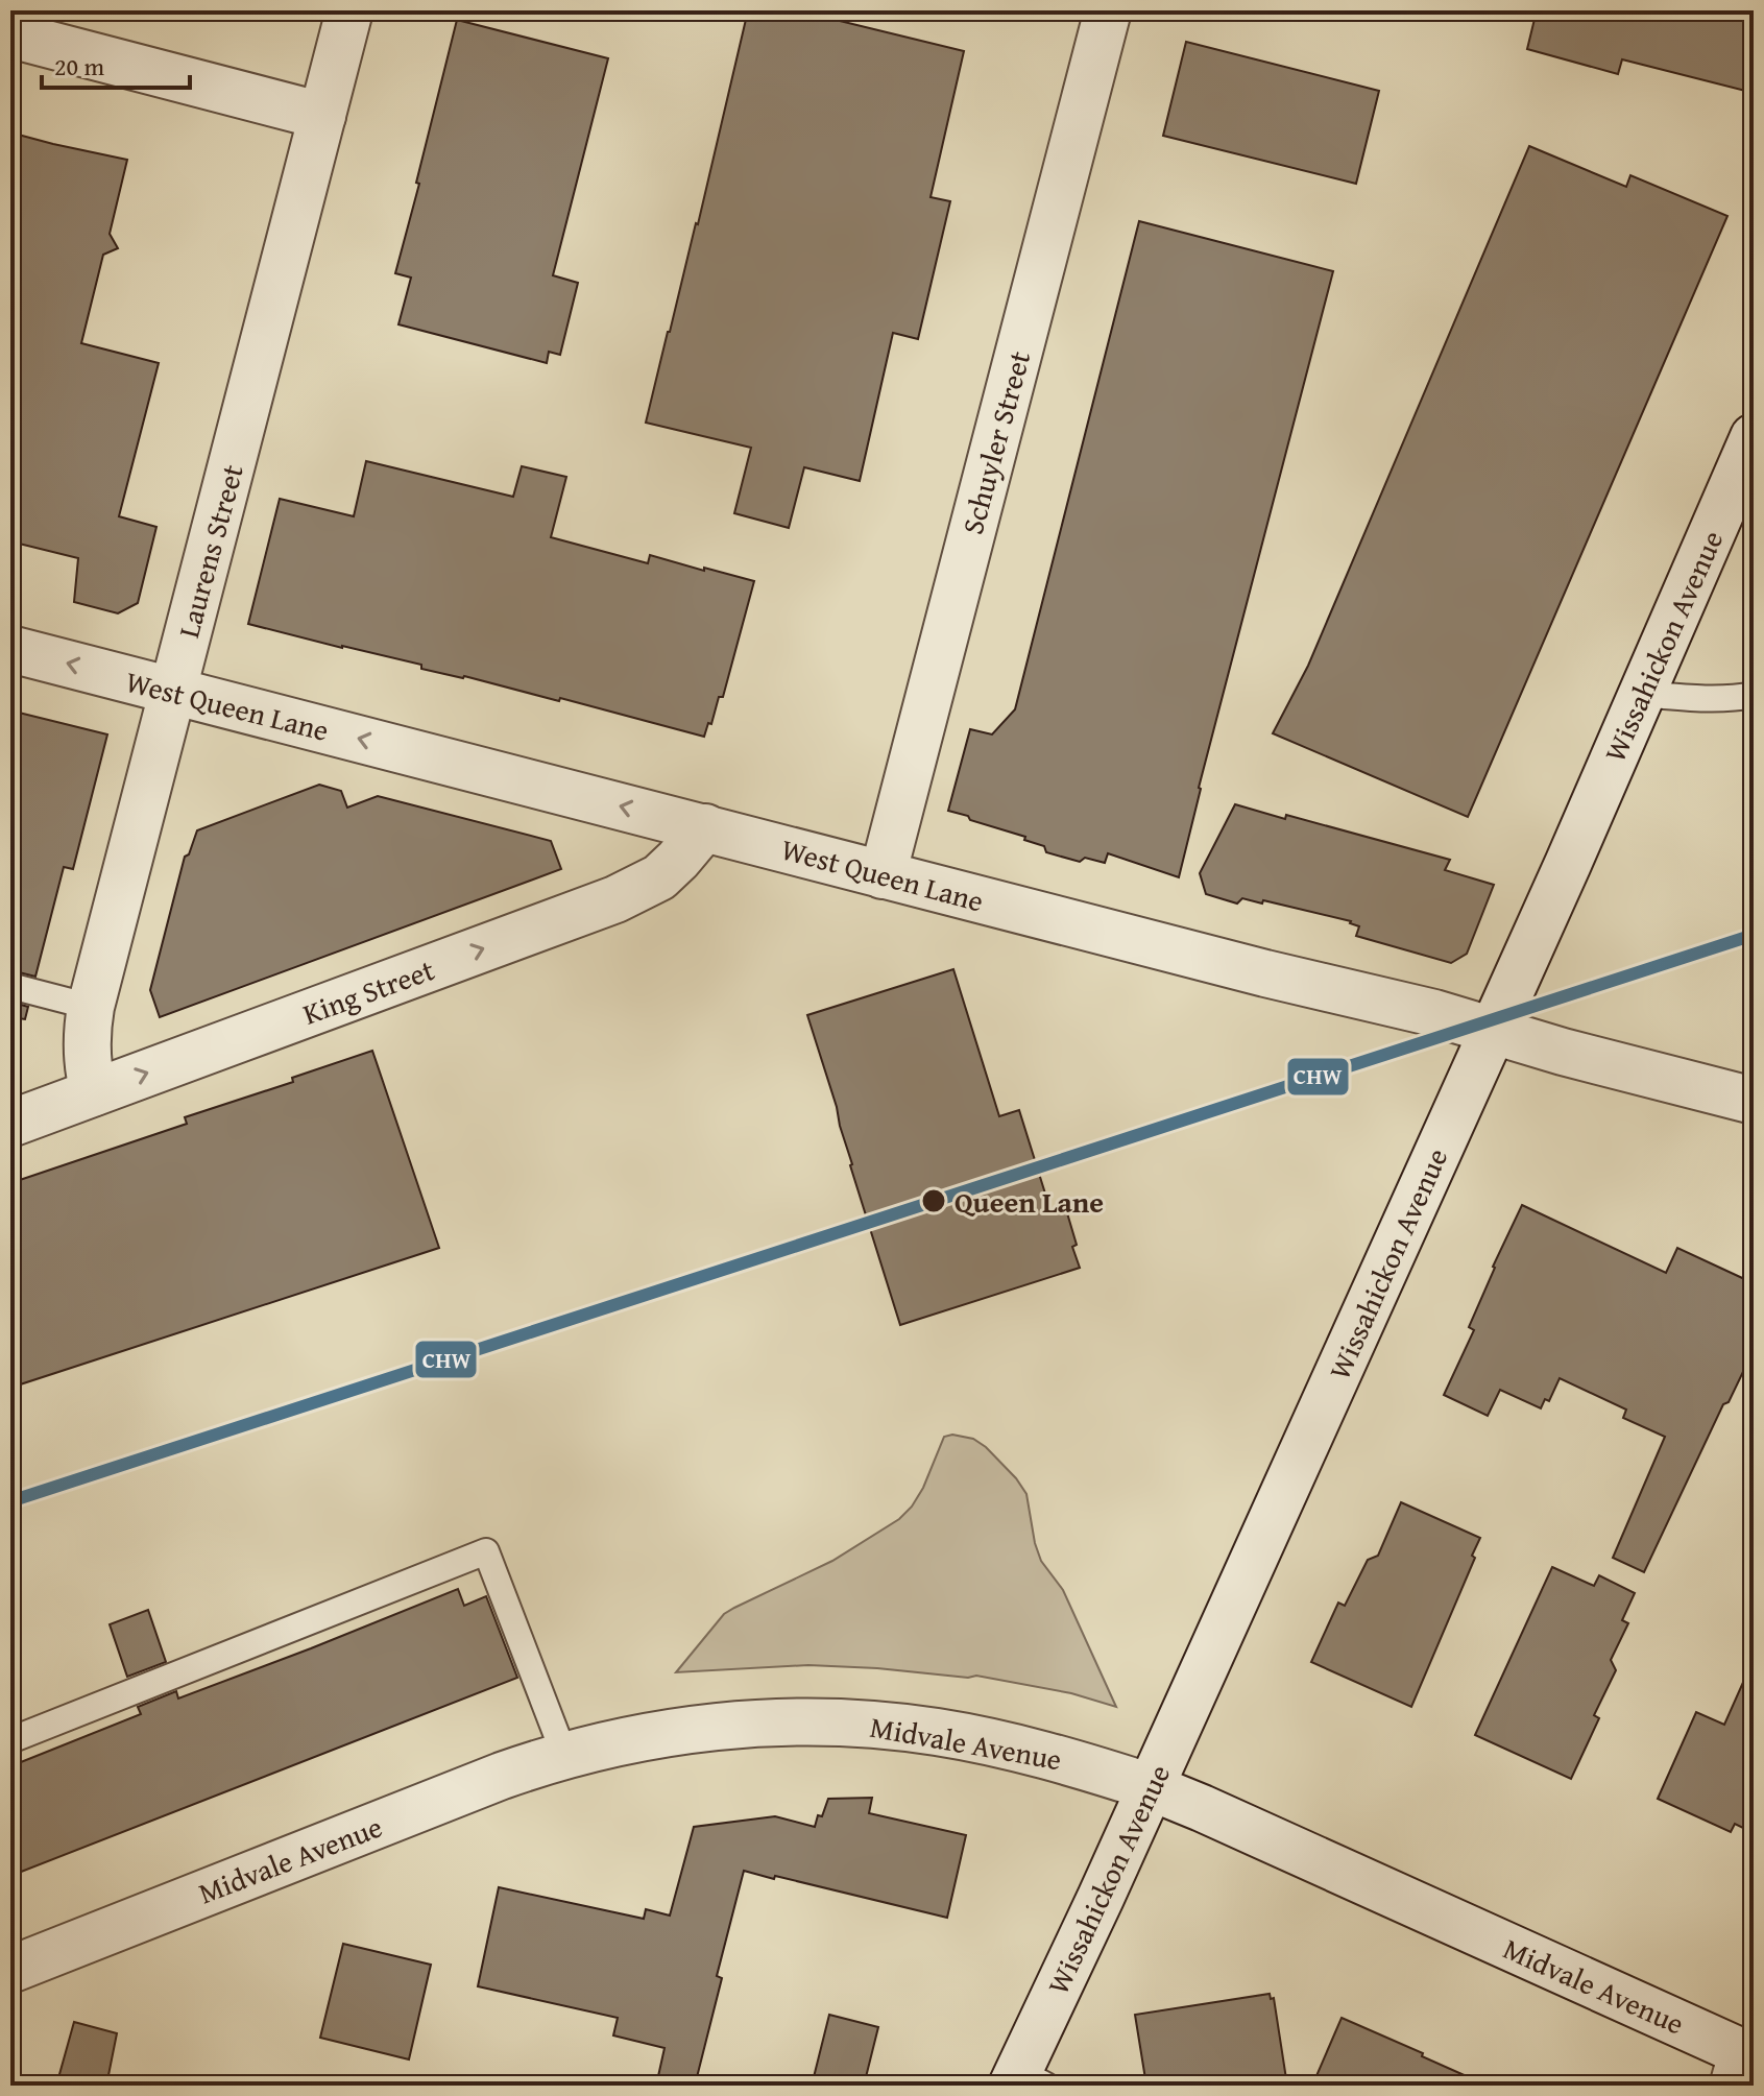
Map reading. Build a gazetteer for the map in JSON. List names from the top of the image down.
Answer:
{
  "streets": {
    "street": [
      "Schuyler Street",
      "Laurens Street",
      "Wissahickon Avenue",
      "West Queen Lane",
      "King Street",
      "Midvale Avenue"
    ]
  },
  "crossings": [
    ["Schuyler Street", "West Queen Lane"],
    ["Laurens Street", "West Queen Lane"],
    ["Laurens Street", "King Street"],
    ["Wissahickon Avenue", "West Queen Lane"],
    ["Wissahickon Avenue", "Midvale Avenue"],
    ["West Queen Lane", "King Street"]
  ],
  "one_way": ["West Queen Lane", "King Street"],
  "places": ["Queen Lane"],
  "lines": ["transit line CHW"],
  "scale_bar": "20 m"
}
